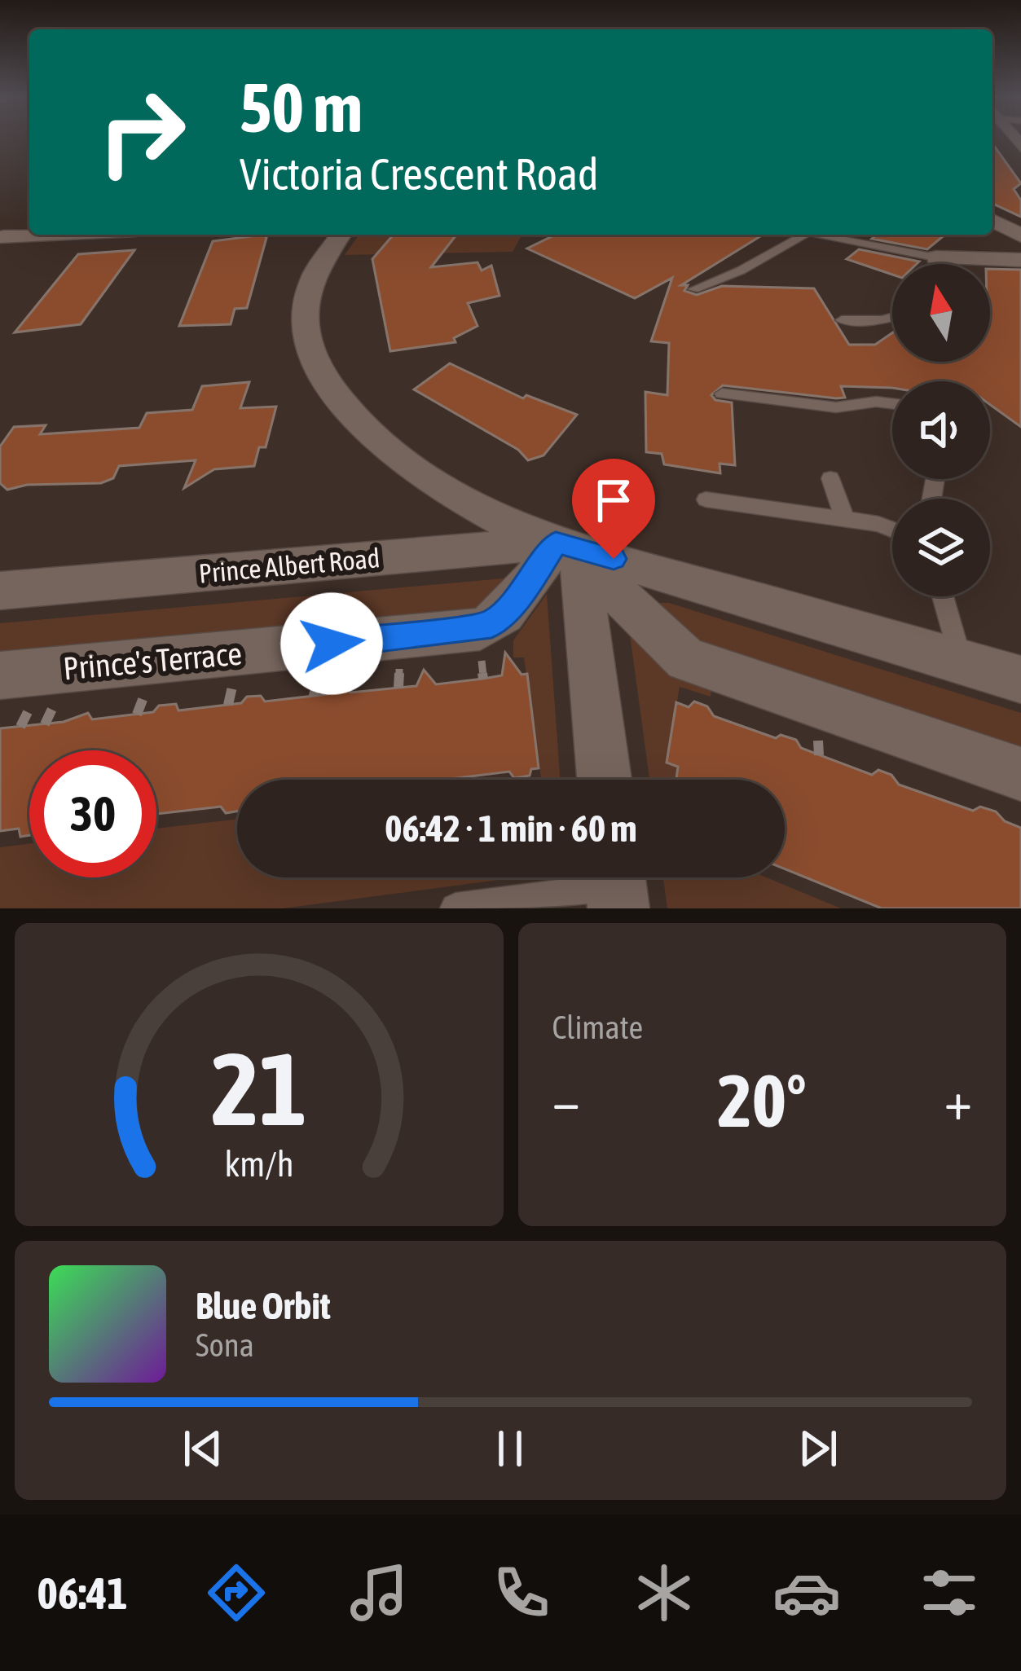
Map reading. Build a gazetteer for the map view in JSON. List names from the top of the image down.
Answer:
{
  "streets": {
    "street": ["Prince Albert Road", "Prince's Terrace"]
  },
  "crossings": [
    ["Prince Albert Road", "Prince's Terrace"]
  ],
  "north": "top",
  "page": {
    "turn": ["50 m", "Victoria Crescent Road"],
    "limit": "30",
    "trip": "06:42 · 1 min · 60 m",
    "tile": "Climate",
    "heat": ["−", "20°", "+"],
    "song": ["Blue Orbit", "Sona"],
    "tabs": "06:41",
    "gauge": ["21", "km/h"]
  }
}
